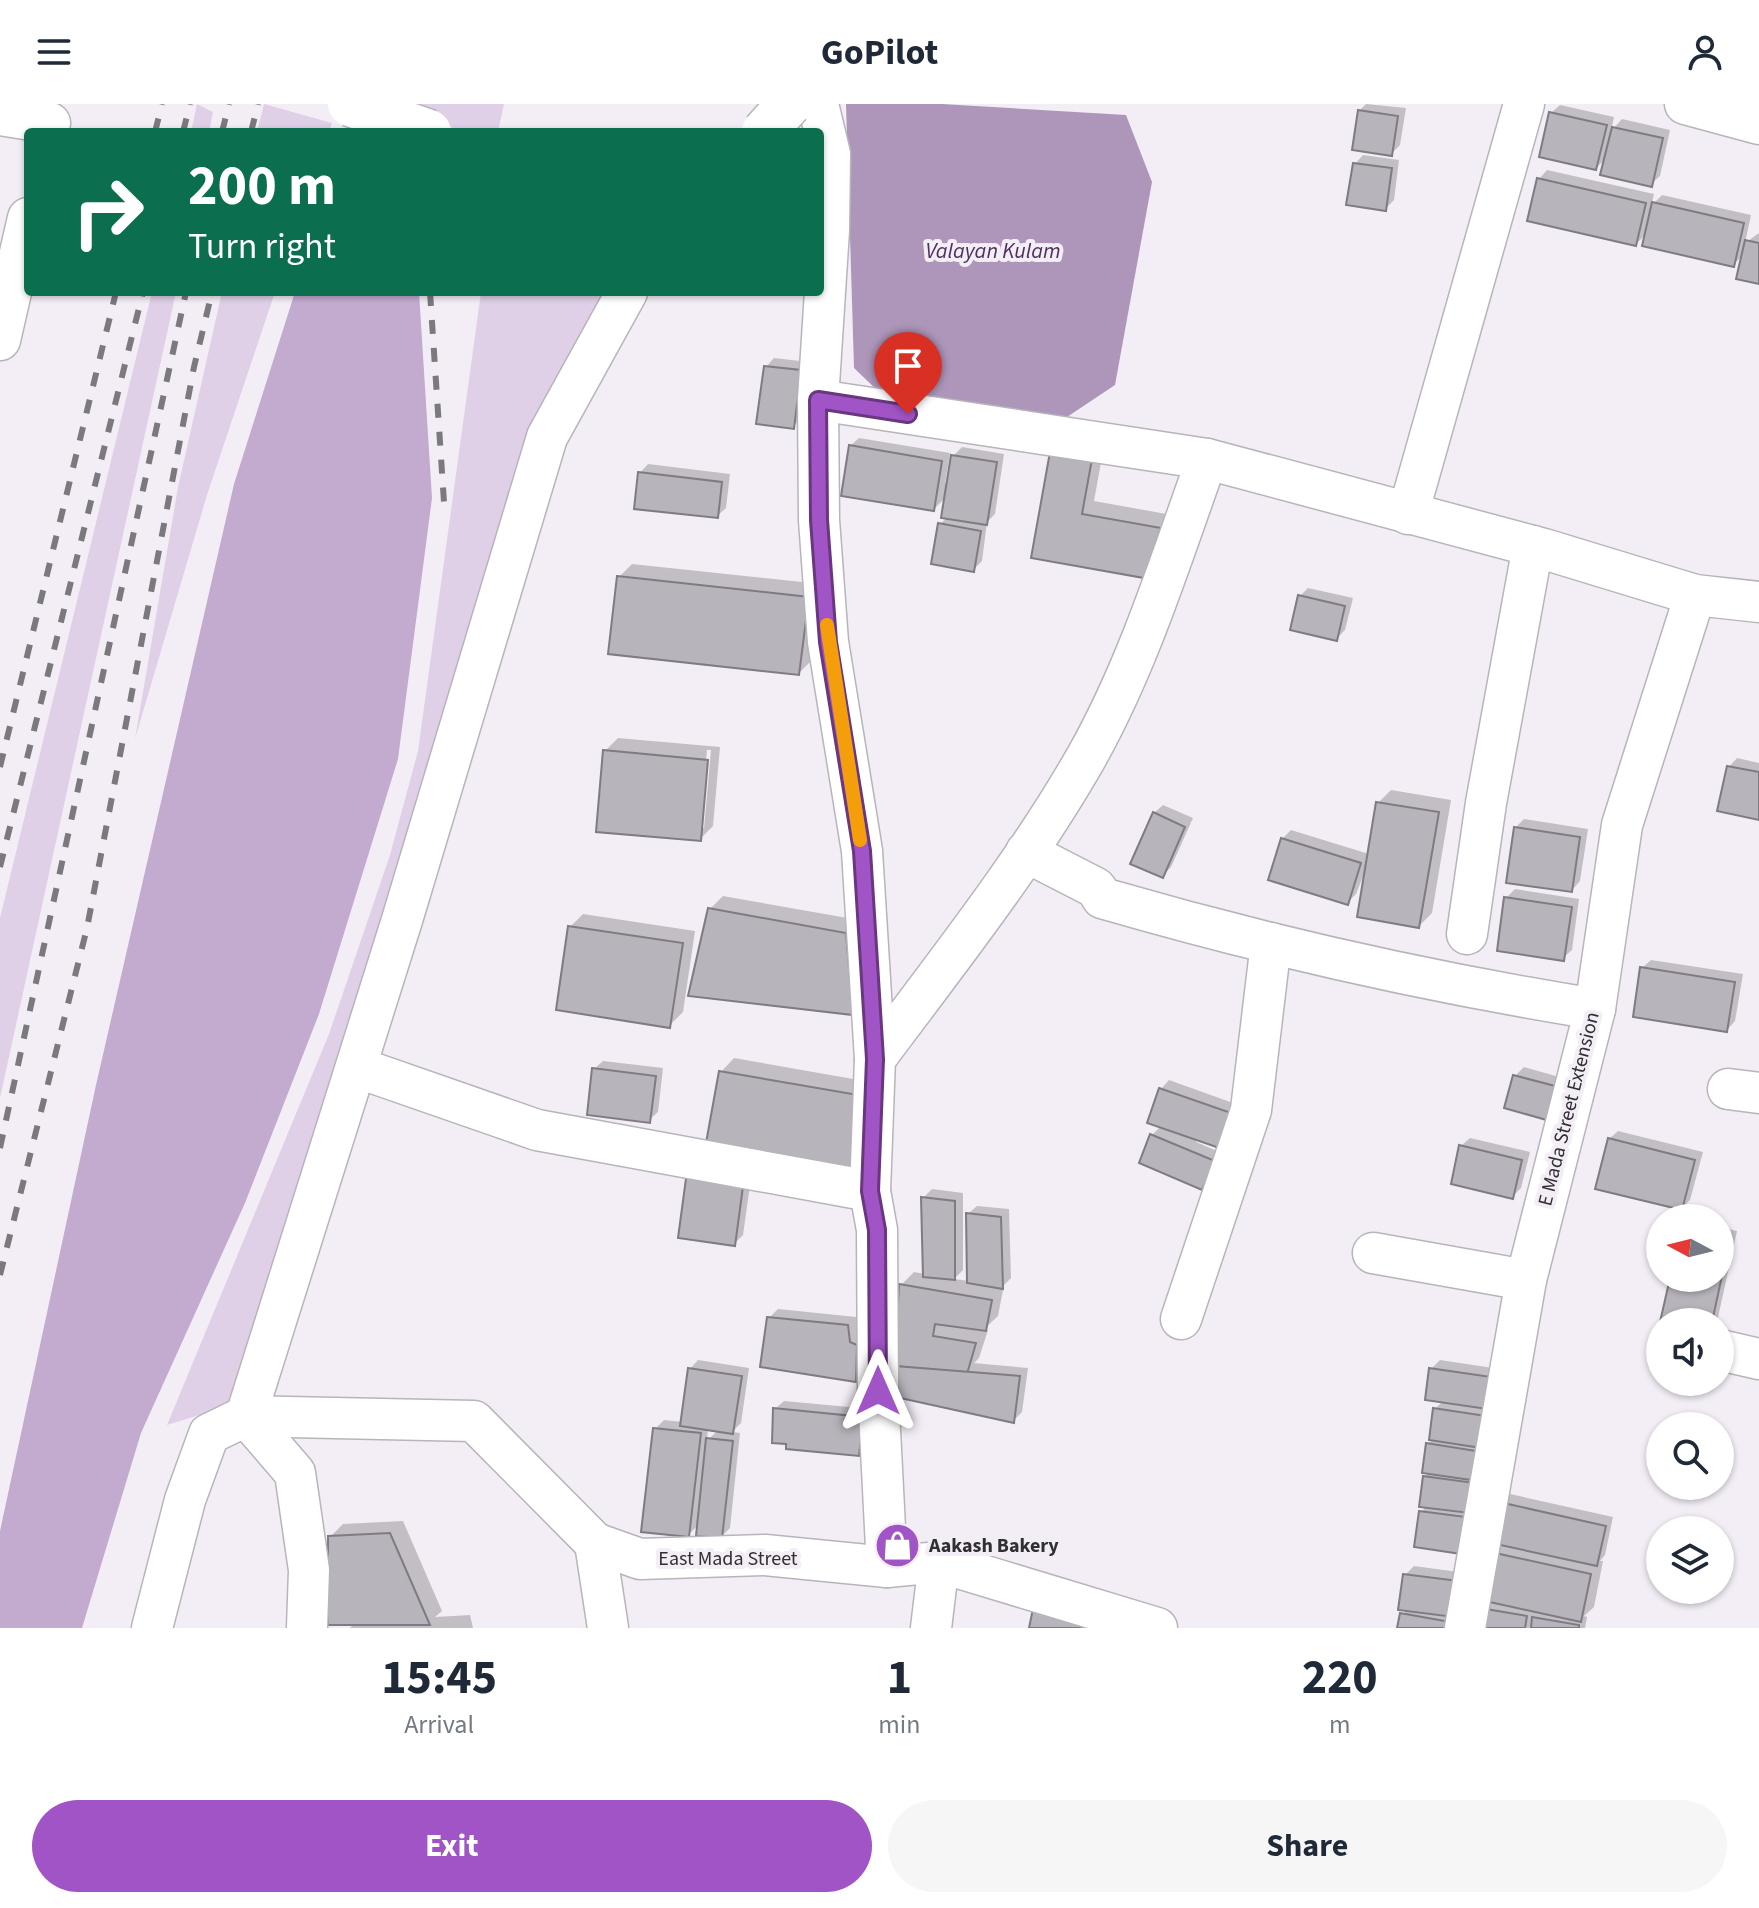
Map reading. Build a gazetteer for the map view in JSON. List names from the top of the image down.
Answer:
{
  "streets": {
    "street": ["E Mada Street Extension", "East Mada Street"]
  },
  "water": ["Valayan Kulam"],
  "places": {
    "shop": ["Aakash Bakery"]
  },
  "north": "left",
  "page": {
    "header": "GoPilot",
    "turn": ["200 m", "Turn right"],
    "eta": [
      "15:45",
      "Arrival",
      "1",
      "min",
      "220",
      "m"
    ],
    "buttons": ["Exit", "Share"]
  }
}
